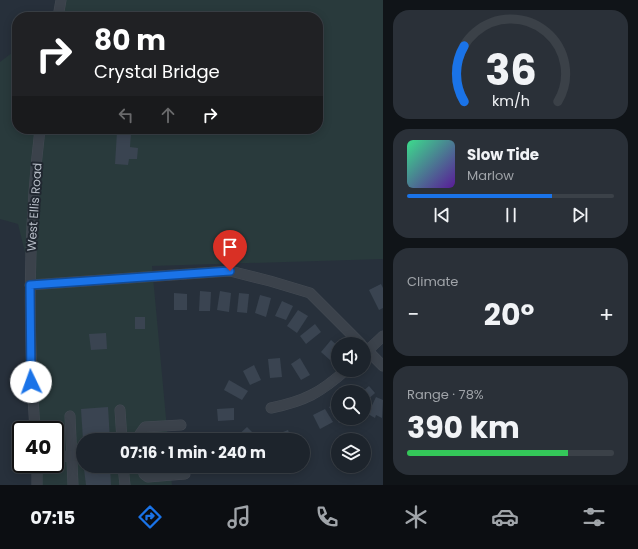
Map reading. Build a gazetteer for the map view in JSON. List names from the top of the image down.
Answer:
{
  "streets": {
    "street": ["West Ellis Road"]
  },
  "page": {
    "turn": ["80 m", "Crystal Bridge"],
    "song": ["Slow Tide", "Marlow"],
    "tile": [
      "Climate",
      ["Range · 78%", "390 km"]
    ],
    "heat": ["−", "20°", "+"],
    "limit": "40",
    "trip": "07:16 · 1 min · 240 m",
    "tabs": "07:15",
    "gauge": ["36", "km/h"]
  }
}
